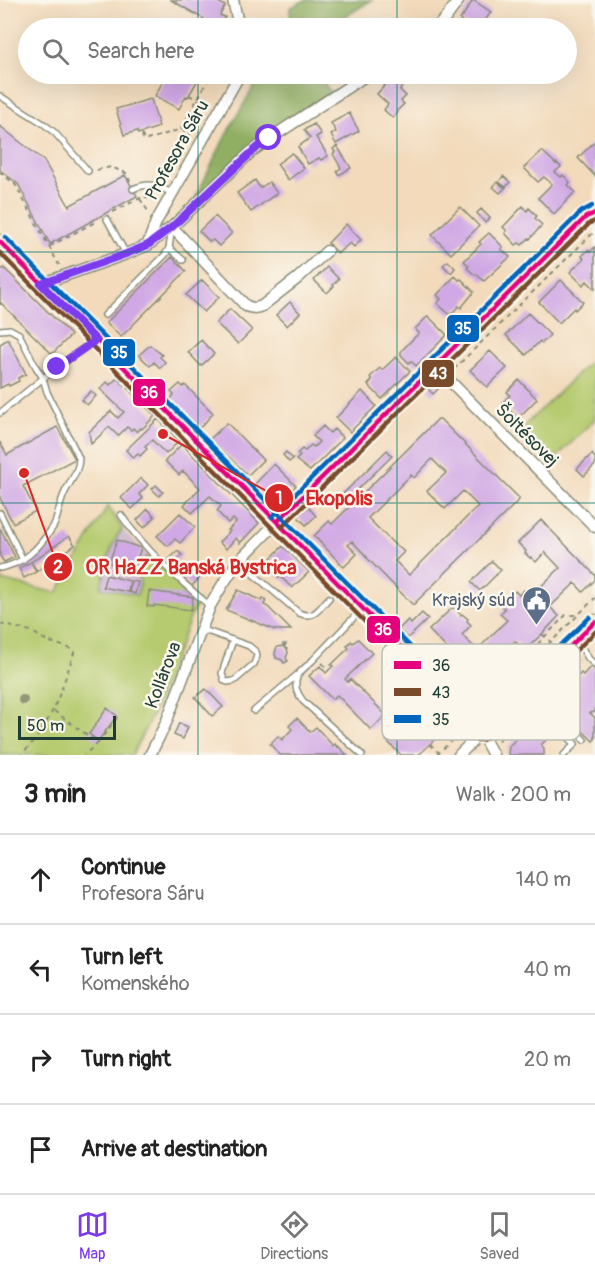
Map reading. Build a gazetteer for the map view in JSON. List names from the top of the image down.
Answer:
{
  "streets": {
    "street": ["Profesora Sáru", "Šoltésovej", "Kollárova"]
  },
  "crossings": [
    ["Šoltésovej", "Kollárova"]
  ],
  "places": {
    "other": ["Ekopolis", "OR HaZZ Banská Bystrica"],
    "public building": ["Krajský súd"]
  },
  "lines": ["transit line 35", "transit line 36", "transit line 43"],
  "legend": ["36", "43", "35"],
  "scale_bar": "50 m",
  "page": {
    "search": "Search here",
    "scale": "50 m",
    "heading": ["3 min", "Walk · 200 m"],
    "list": [
      ["Continue", "Profesora Sáru", "140 m"],
      ["Turn left", "Komenského", "40 m"],
      ["Turn right", "20 m"],
      "Arrive at destination"
    ],
    "nav": ["Map", "Directions", "Saved"]
  }
}
